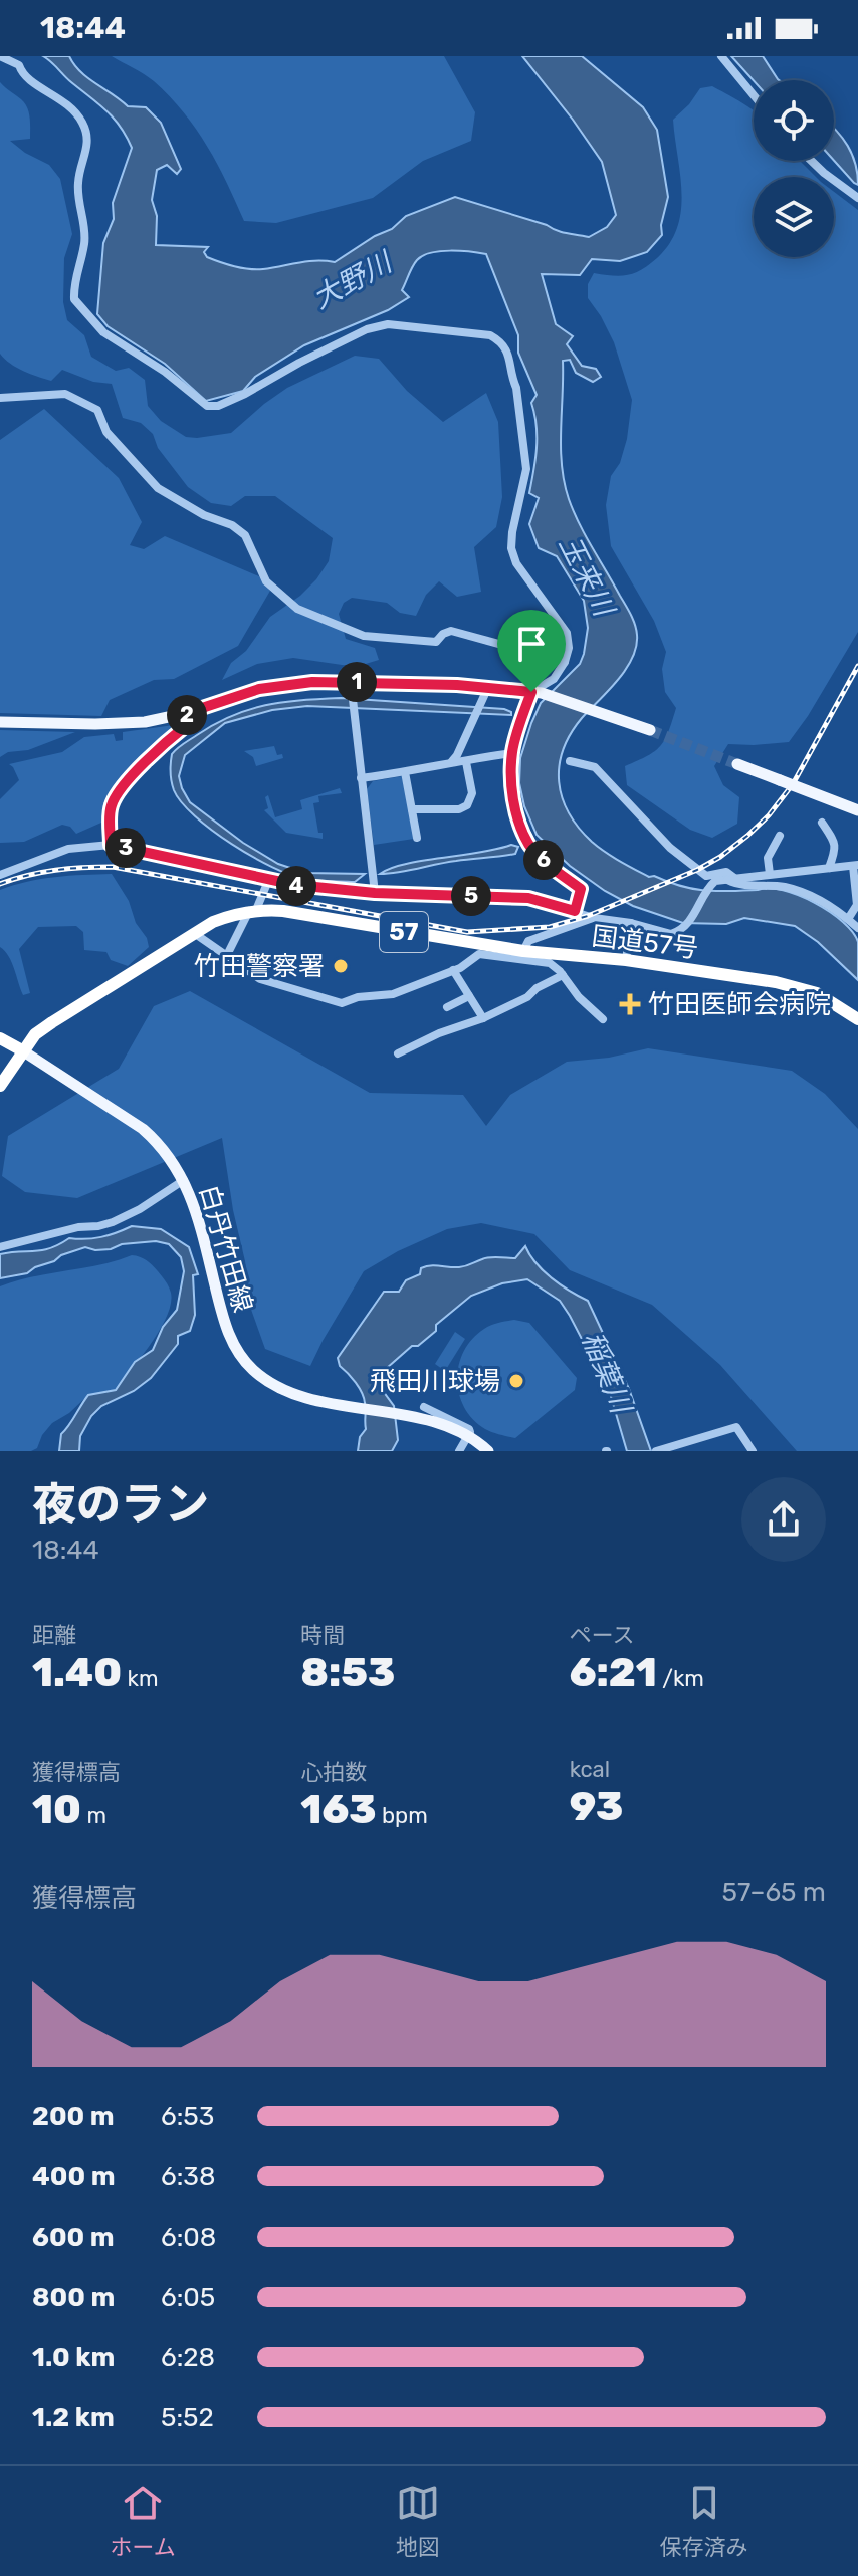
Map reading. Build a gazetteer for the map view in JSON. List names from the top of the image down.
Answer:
{
  "streets": {
    "highway": ["57", "国道57号"],
    "main road": ["白丹竹田線"]
  },
  "crossings": [
    ["国道57号", "白丹竹田線"]
  ],
  "water": ["大野川", "玉来川", "稲葉川"],
  "places": {
    "other": ["竹田警察署", "飛田川球場"],
    "health": ["竹田医師会病院"]
  },
  "page": {
    "status": "18:44",
    "pins": [
      "1",
      "2",
      "3",
      "6",
      "4",
      "5"
    ],
    "heading": ["夜のラン", "18:44"],
    "stats": [
      ["距離", "1.40 km"],
      ["時間", "8:53"],
      ["ペース", "6:21 /km"],
      ["獲得標高", "10 m"],
      ["心拍数", "163 bpm"],
      ["kcal", "93"]
    ],
    "chart": ["獲得標高", "57–65 m"],
    "list": [
      {
        "name": "200 m",
        "note": "6:53"
      },
      {
        "name": "400 m",
        "note": "6:38"
      },
      {
        "name": "600 m",
        "note": "6:08"
      },
      {
        "name": "800 m",
        "note": "6:05"
      },
      {
        "name": "1.0 km",
        "note": "6:28"
      },
      {
        "name": "1.2 km",
        "note": "5:52"
      }
    ],
    "tabs": ["ホーム", "地図", "保存済み"]
  }
}
